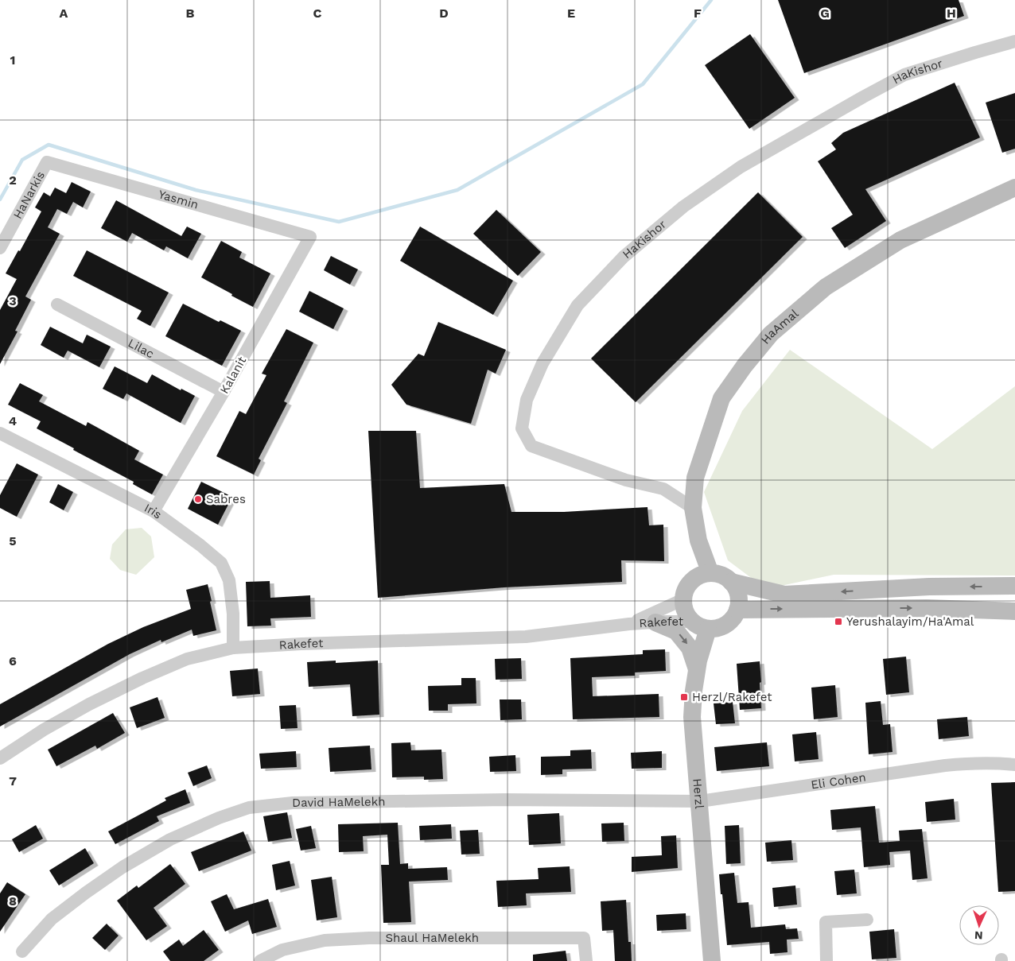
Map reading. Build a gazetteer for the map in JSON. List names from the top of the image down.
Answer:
{
  "streets": {
    "street": [
      "HaKishor",
      "HaNarkis",
      "Yasmin",
      "HaAmal",
      "Lilac",
      "Kalanit",
      "Iris",
      "Rakefet",
      "Eli Cohen",
      "Herzl",
      "David HaMelekh",
      "Shaul HaMelekh"
    ]
  },
  "crossings": [
    ["HaKishor", "HaAmal"],
    ["HaNarkis", "Yasmin"],
    ["Yasmin", "Kalanit"],
    ["HaAmal", "Rakefet"],
    ["HaAmal", "Herzl"],
    ["Lilac", "Kalanit"],
    ["Kalanit", "Iris"],
    ["Iris", "Rakefet"],
    ["Rakefet", "Herzl"],
    ["Eli Cohen", "Herzl"],
    ["Eli Cohen", "David HaMelekh"],
    ["Herzl", "David HaMelekh"]
  ],
  "places": {
    "other": ["Sabres"],
    "transit": ["Yerushalayim/Ha'Amal", "Herzl/Rakefet"]
  },
  "north": "bottom",
  "grid": {
    "columns": [
      "A",
      "B",
      "C",
      "D",
      "E",
      "F",
      "G",
      "H"
    ],
    "rows": [
      "1",
      "2",
      "3",
      "4",
      "5",
      "6",
      "7",
      "8"
    ]
  }
}
